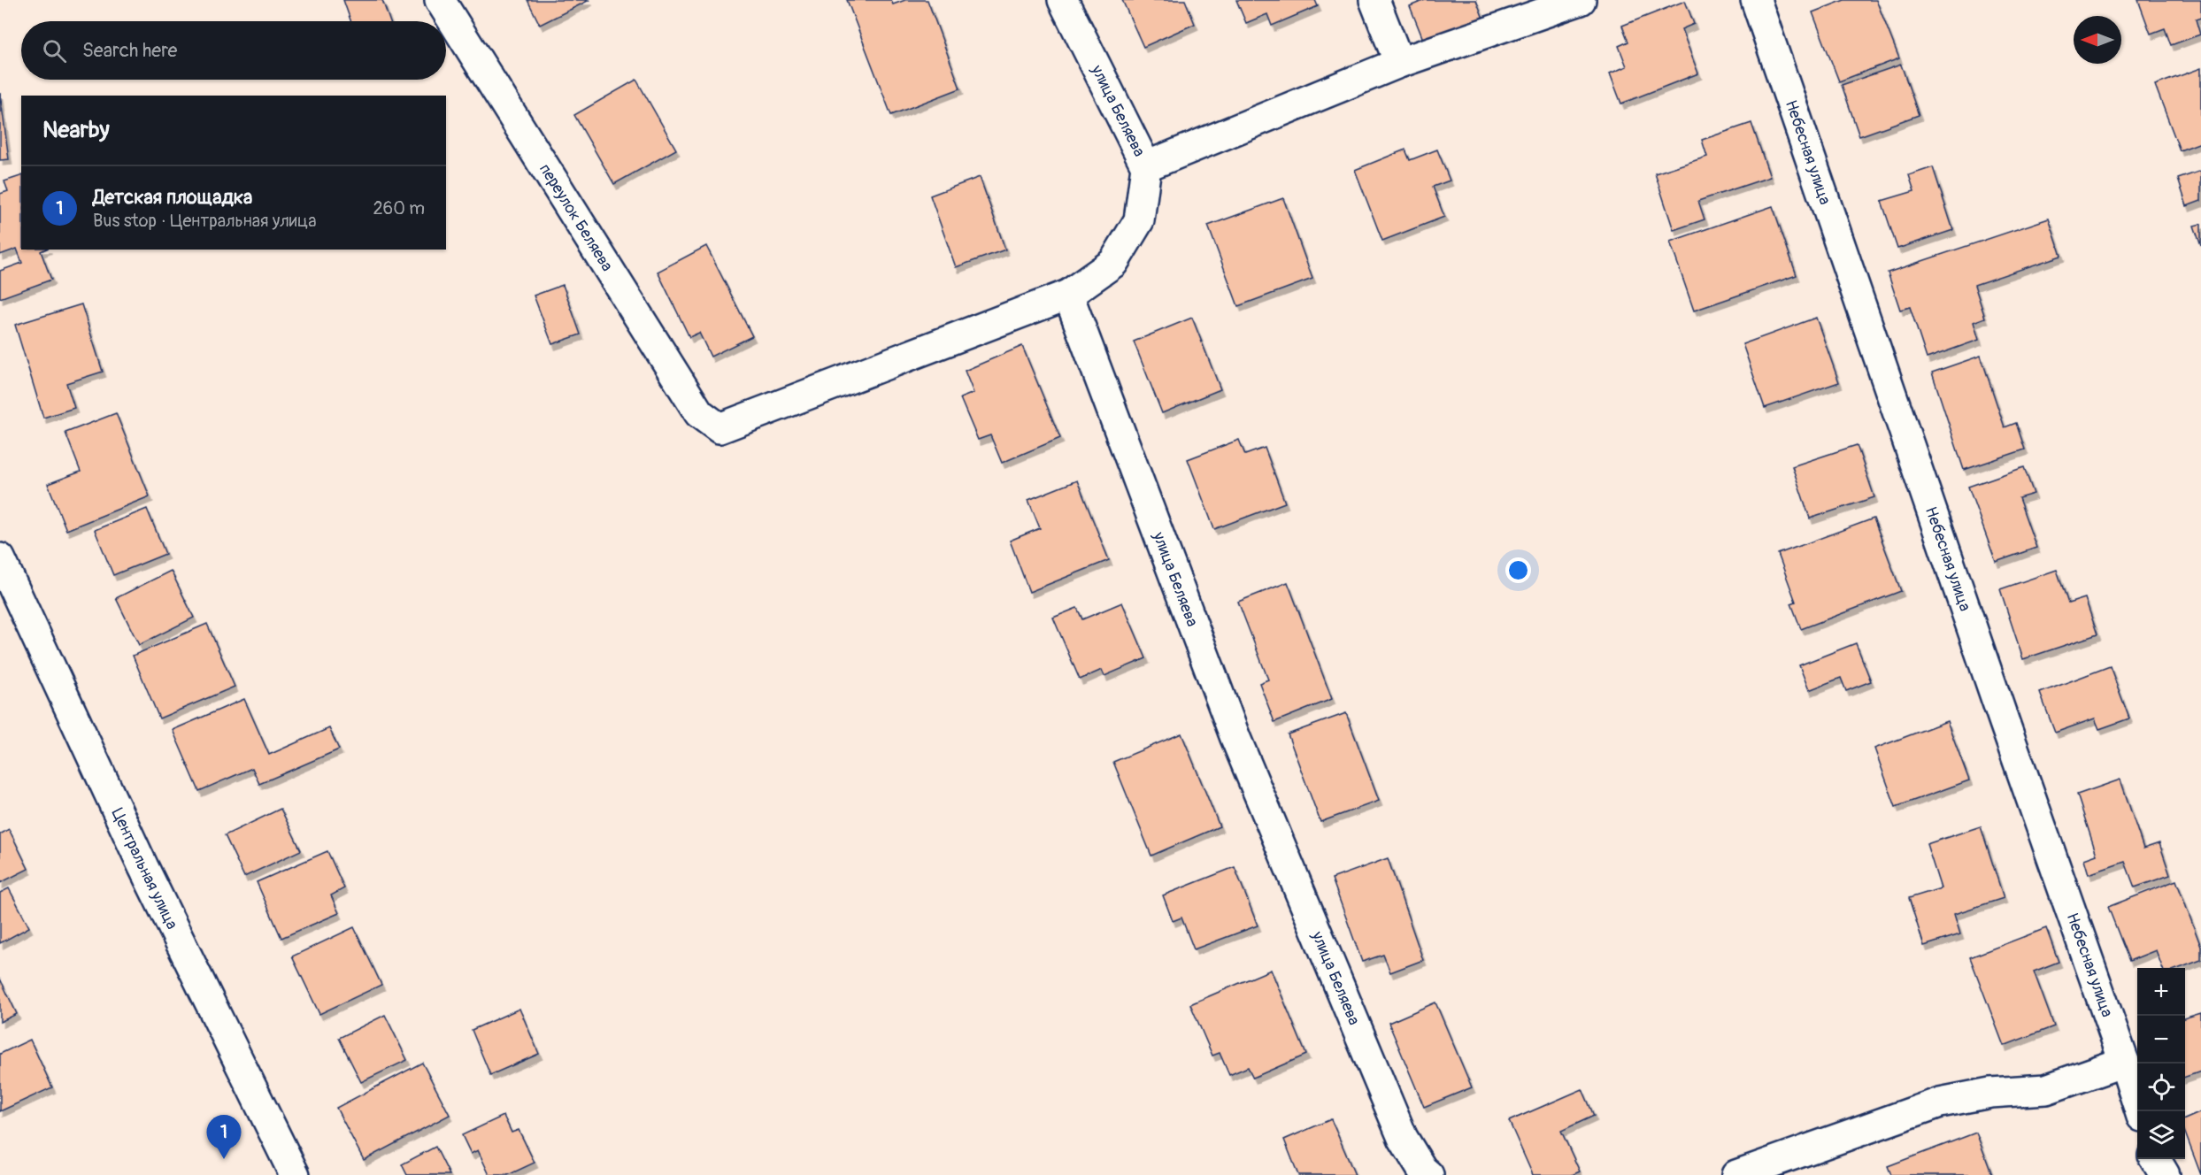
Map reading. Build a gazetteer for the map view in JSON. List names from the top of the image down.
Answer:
{
  "streets": {
    "street": [
      "улица Беляева",
      "Небесная улица",
      "переулок Беляева",
      "Центральная улица"
    ]
  },
  "crossings": [
    ["улица Беляева", "переулок Беляева"]
  ],
  "north": "left",
  "page": {
    "search": "Search here",
    "heading": "Nearby",
    "list": [
      {
        "mark": "1",
        "name": "Детская площадка",
        "note": "Bus stop · Центральная улица",
        "value": "260 m"
      }
    ],
    "map_buttons": ["+", "−"],
    "pins": "1"
  }
}
